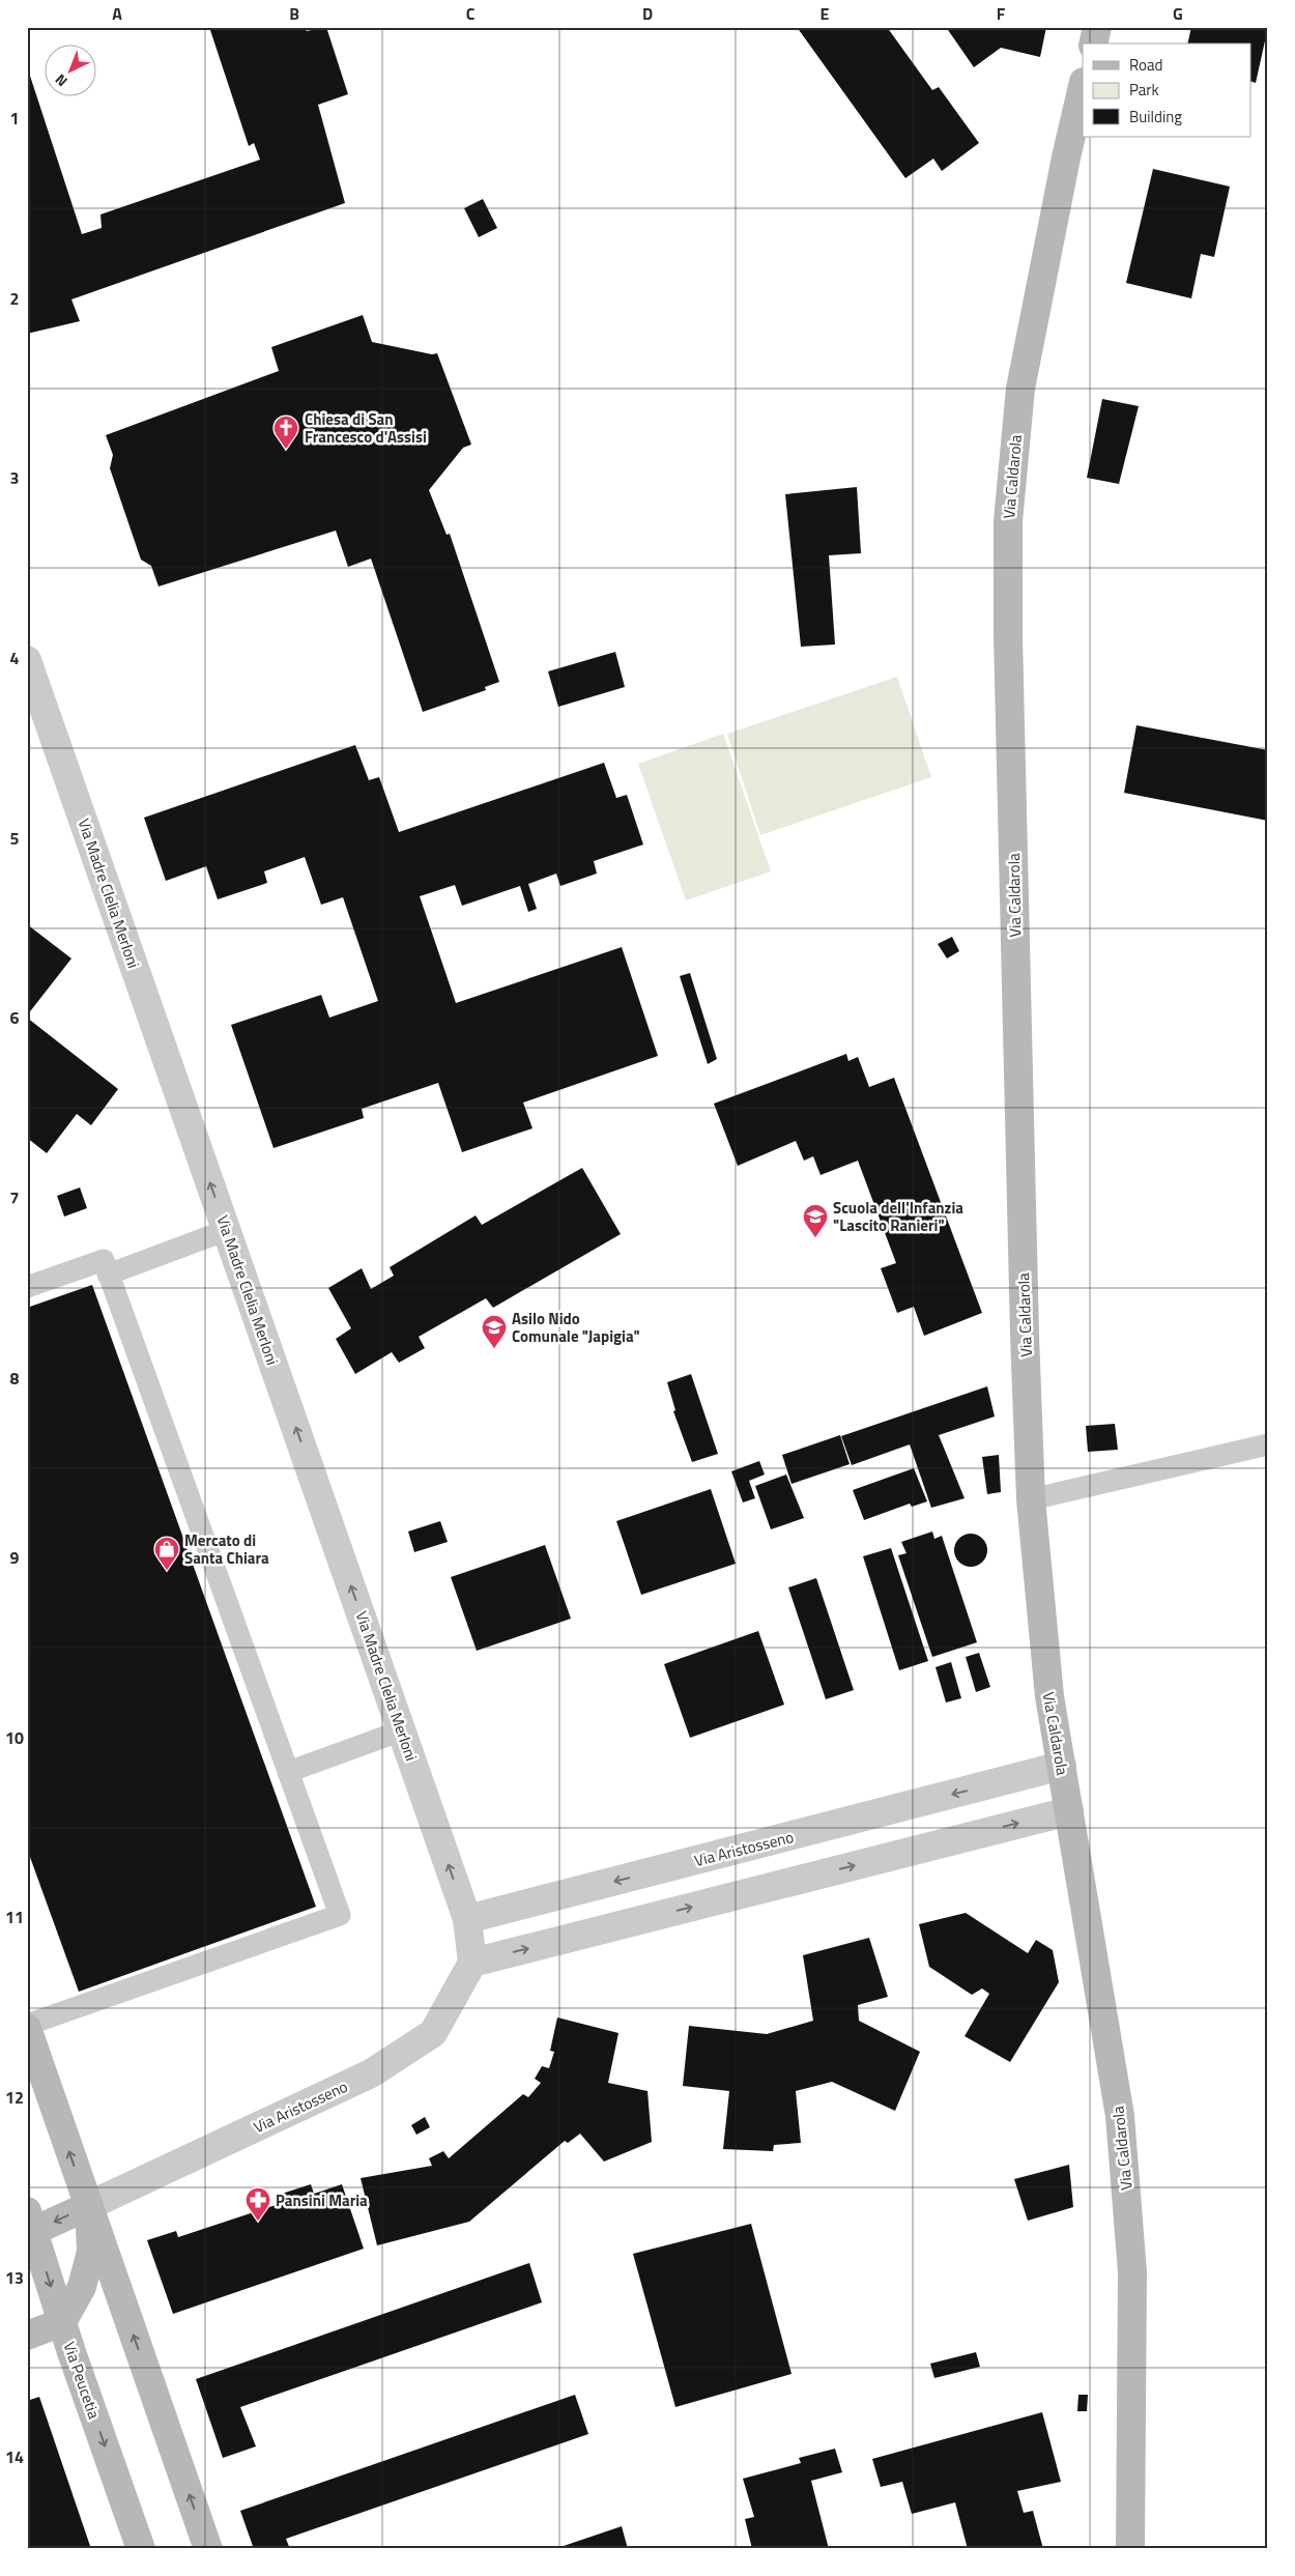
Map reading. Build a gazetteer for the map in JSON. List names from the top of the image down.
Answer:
{
  "streets": {
    "street": [
      "Via Caldarola",
      "Via Madre Clelia Merloni",
      "Via Aristosseno",
      "Via Peucetia"
    ]
  },
  "crossings": [
    ["Via Caldarola", "Via Aristosseno"],
    ["Via Madre Clelia Merloni", "Via Aristosseno"]
  ],
  "one_way": ["Via Madre Clelia Merloni"],
  "places": {
    "church": ["Chiesa di San Francesco d'Assisi"],
    "school or university": ["Scuola dell'Infanzia \"Lascito Ranieri\"", "Asilo Nido Comunale \"Japigia\""],
    "shop": ["Mercato di Santa Chiara"],
    "pharmacy": ["Pansini Maria"]
  },
  "legend": ["Road", "Park", "Building"],
  "north": "bottom left",
  "grid": {
    "columns": [
      "A",
      "B",
      "C",
      "D",
      "E",
      "F",
      "G"
    ],
    "rows": [
      "1",
      "2",
      "3",
      "4",
      "5",
      "6",
      "7",
      "8",
      "9",
      "10",
      "11",
      "12",
      "13",
      "14"
    ]
  }
}
